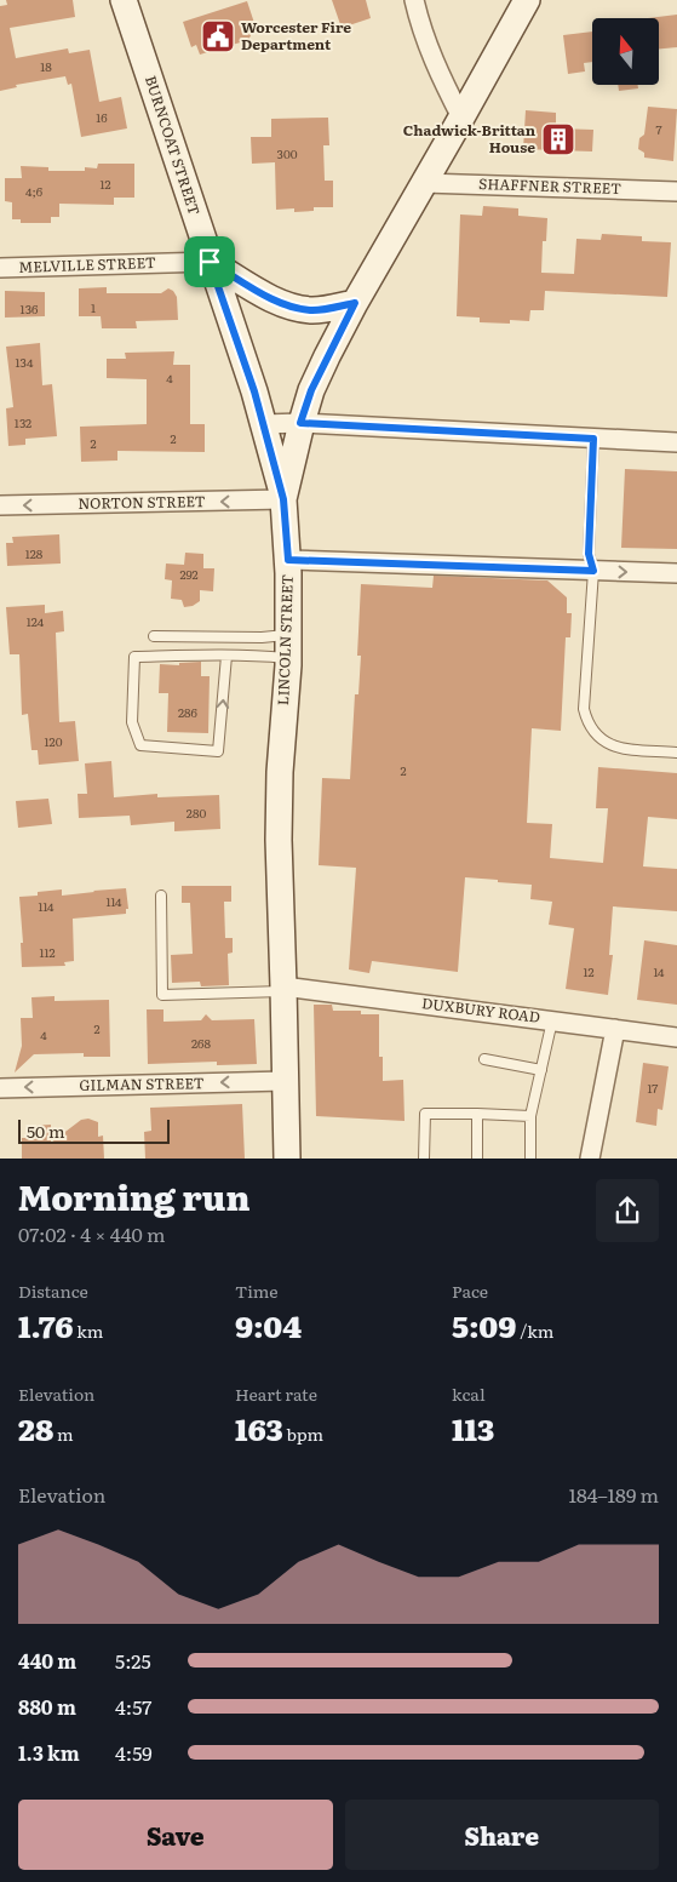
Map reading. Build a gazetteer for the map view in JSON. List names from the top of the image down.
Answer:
{
  "streets": {
    "main road": ["BURNCOAT STREET", "LINCOLN STREET"],
    "street": [
      "SHAFFNER STREET",
      "MELVILLE STREET",
      "NORTON STREET",
      "DUXBURY ROAD",
      "GILMAN STREET"
    ]
  },
  "crossings": [
    ["BURNCOAT STREET", "MELVILLE STREET"],
    ["BURNCOAT STREET", "NORTON STREET"],
    ["BURNCOAT STREET", "LINCOLN STREET"],
    ["SHAFFNER STREET", "LINCOLN STREET"],
    ["NORTON STREET", "LINCOLN STREET"],
    ["LINCOLN STREET", "DUXBURY ROAD"],
    ["LINCOLN STREET", "GILMAN STREET"]
  ],
  "one_way": ["NORTON STREET", "GILMAN STREET"],
  "places": {
    "public building": ["Worcester Fire Department"],
    "building": ["Chadwick-Brittan House"]
  },
  "house_numbers": [
    "18",
    "16",
    "7",
    "300",
    "12",
    "4;6",
    "1",
    "136",
    "134",
    "4",
    "132",
    "2",
    "2",
    "128",
    "292",
    "124",
    "286",
    "120",
    "2",
    "280",
    "114",
    "114",
    "112",
    "12",
    "14",
    "2",
    "4",
    "268",
    "17"
  ],
  "scale_bar": "50 m",
  "north": "top",
  "page": {
    "scale": "50 m",
    "heading": ["Morning run", "07:02 · 4 × 440 m"],
    "stats": [
      ["Distance", "1.76 km"],
      ["Time", "9:04"],
      ["Pace", "5:09 /km"],
      ["Elevation", "28 m"],
      ["Heart rate", "163 bpm"],
      ["kcal", "113"]
    ],
    "chart": ["Elevation", "184–189 m"],
    "list": [
      {
        "name": "440 m",
        "note": "5:25"
      },
      {
        "name": "880 m",
        "note": "4:57"
      },
      {
        "name": "1.3 km",
        "note": "4:59"
      }
    ],
    "buttons": ["Save", "Share"]
  }
}
